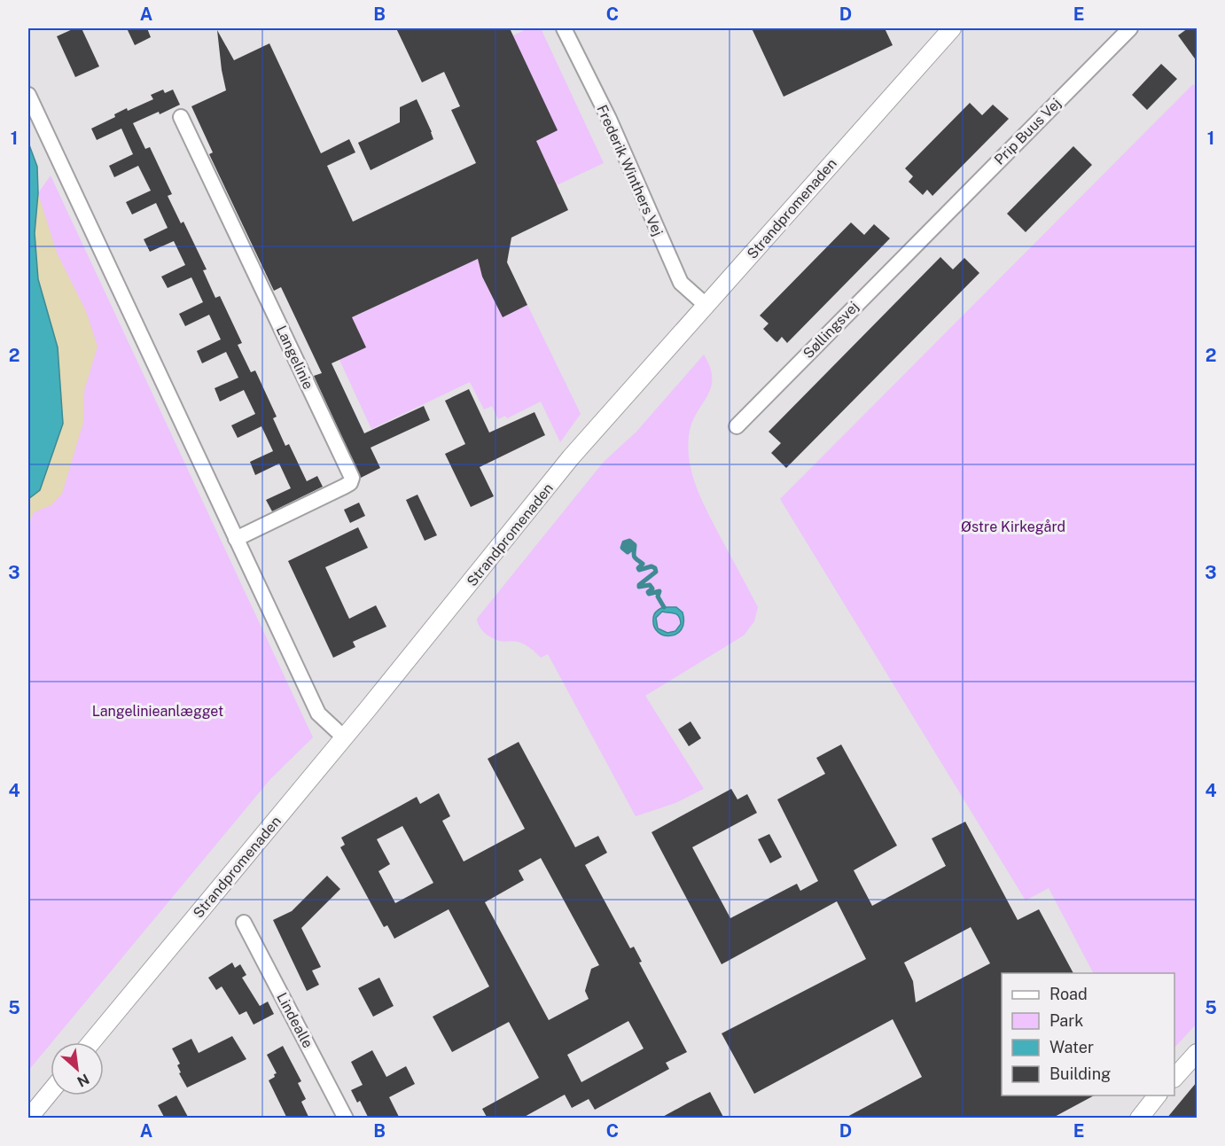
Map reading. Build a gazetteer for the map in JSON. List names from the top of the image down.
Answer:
{
  "streets": {
    "street": [
      "Prip Buus Vej",
      "Frederik Winthers Vej",
      "Strandpromenaden",
      "Søllingsvej",
      "Langelinie",
      "Lindealle"
    ]
  },
  "crossings": [
    ["Prip Buus Vej", "Søllingsvej"],
    ["Frederik Winthers Vej", "Strandpromenaden"]
  ],
  "parks": ["Østre Kirkegård", "Langelinieanlægget"],
  "legend": [
    "Road",
    "Park",
    "Water",
    "Building"
  ],
  "north": "bottom right",
  "grid": {
    "columns": [
      "A",
      "B",
      "C",
      "D",
      "E"
    ],
    "rows": [
      "1",
      "2",
      "3",
      "4",
      "5"
    ]
  }
}
